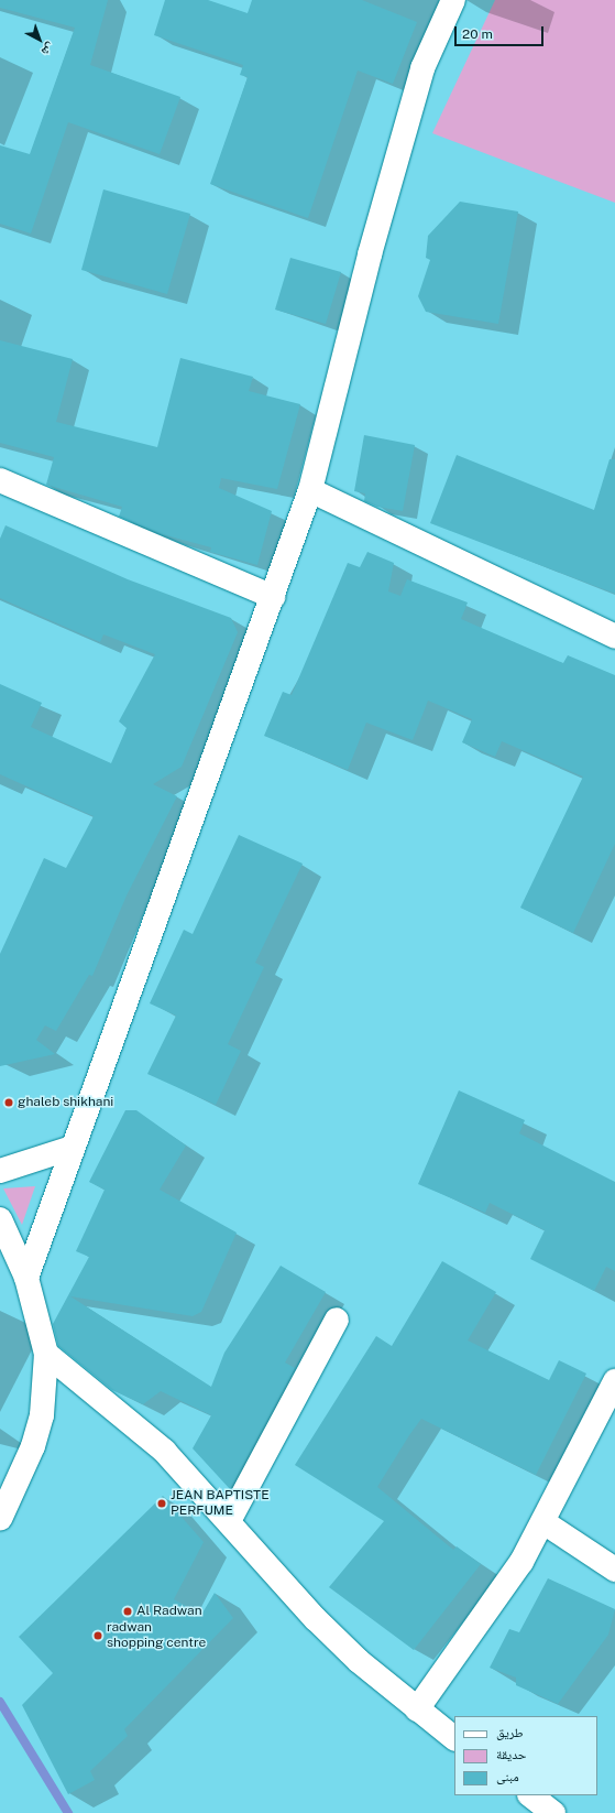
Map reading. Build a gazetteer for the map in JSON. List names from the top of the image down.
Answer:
{
  "places": [
    "ghaleb shikhani",
    "JEAN BAPTISTE PERFUME",
    "Al Radwan",
    "radwan shopping centre"
  ],
  "legend": ["طريق", "حديقة", "مبنى"],
  "scale_bar": "20 m",
  "north": "bottom right"
}
